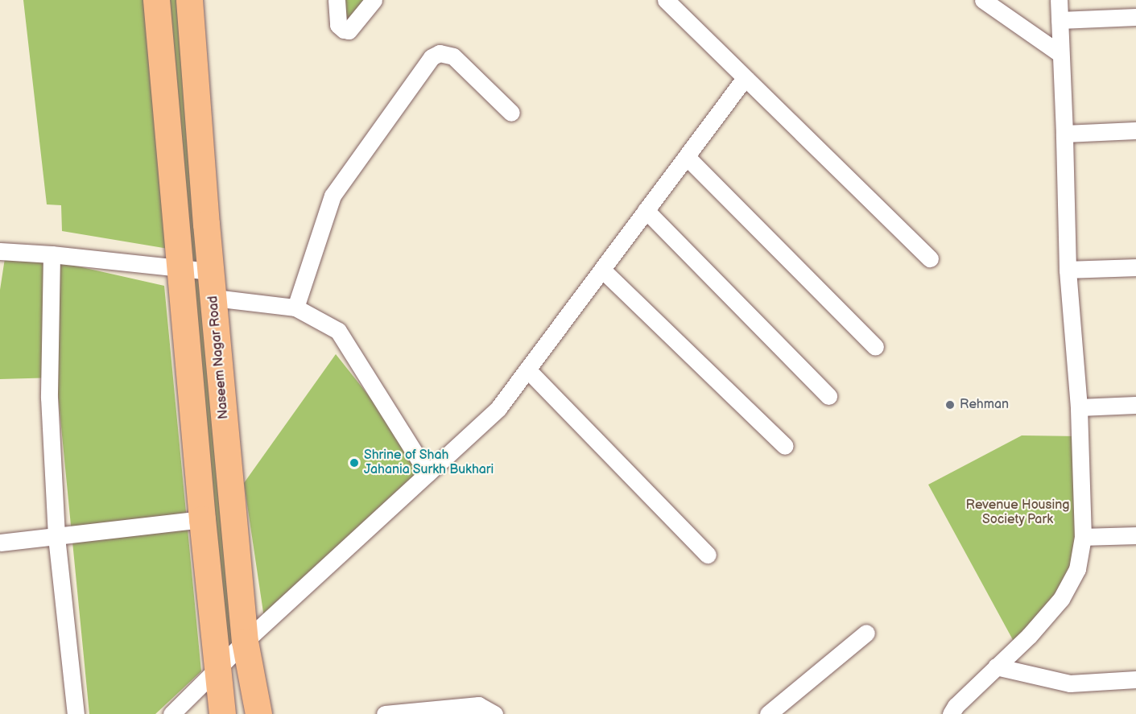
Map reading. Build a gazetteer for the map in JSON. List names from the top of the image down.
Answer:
{
  "streets": {
    "main road": ["Naseem Nagar Road"]
  },
  "parks": ["Revenue Housing Society Park"],
  "places": ["Rehman", "Shrine of Shah Jahania Surkh Bukhari"]
}
